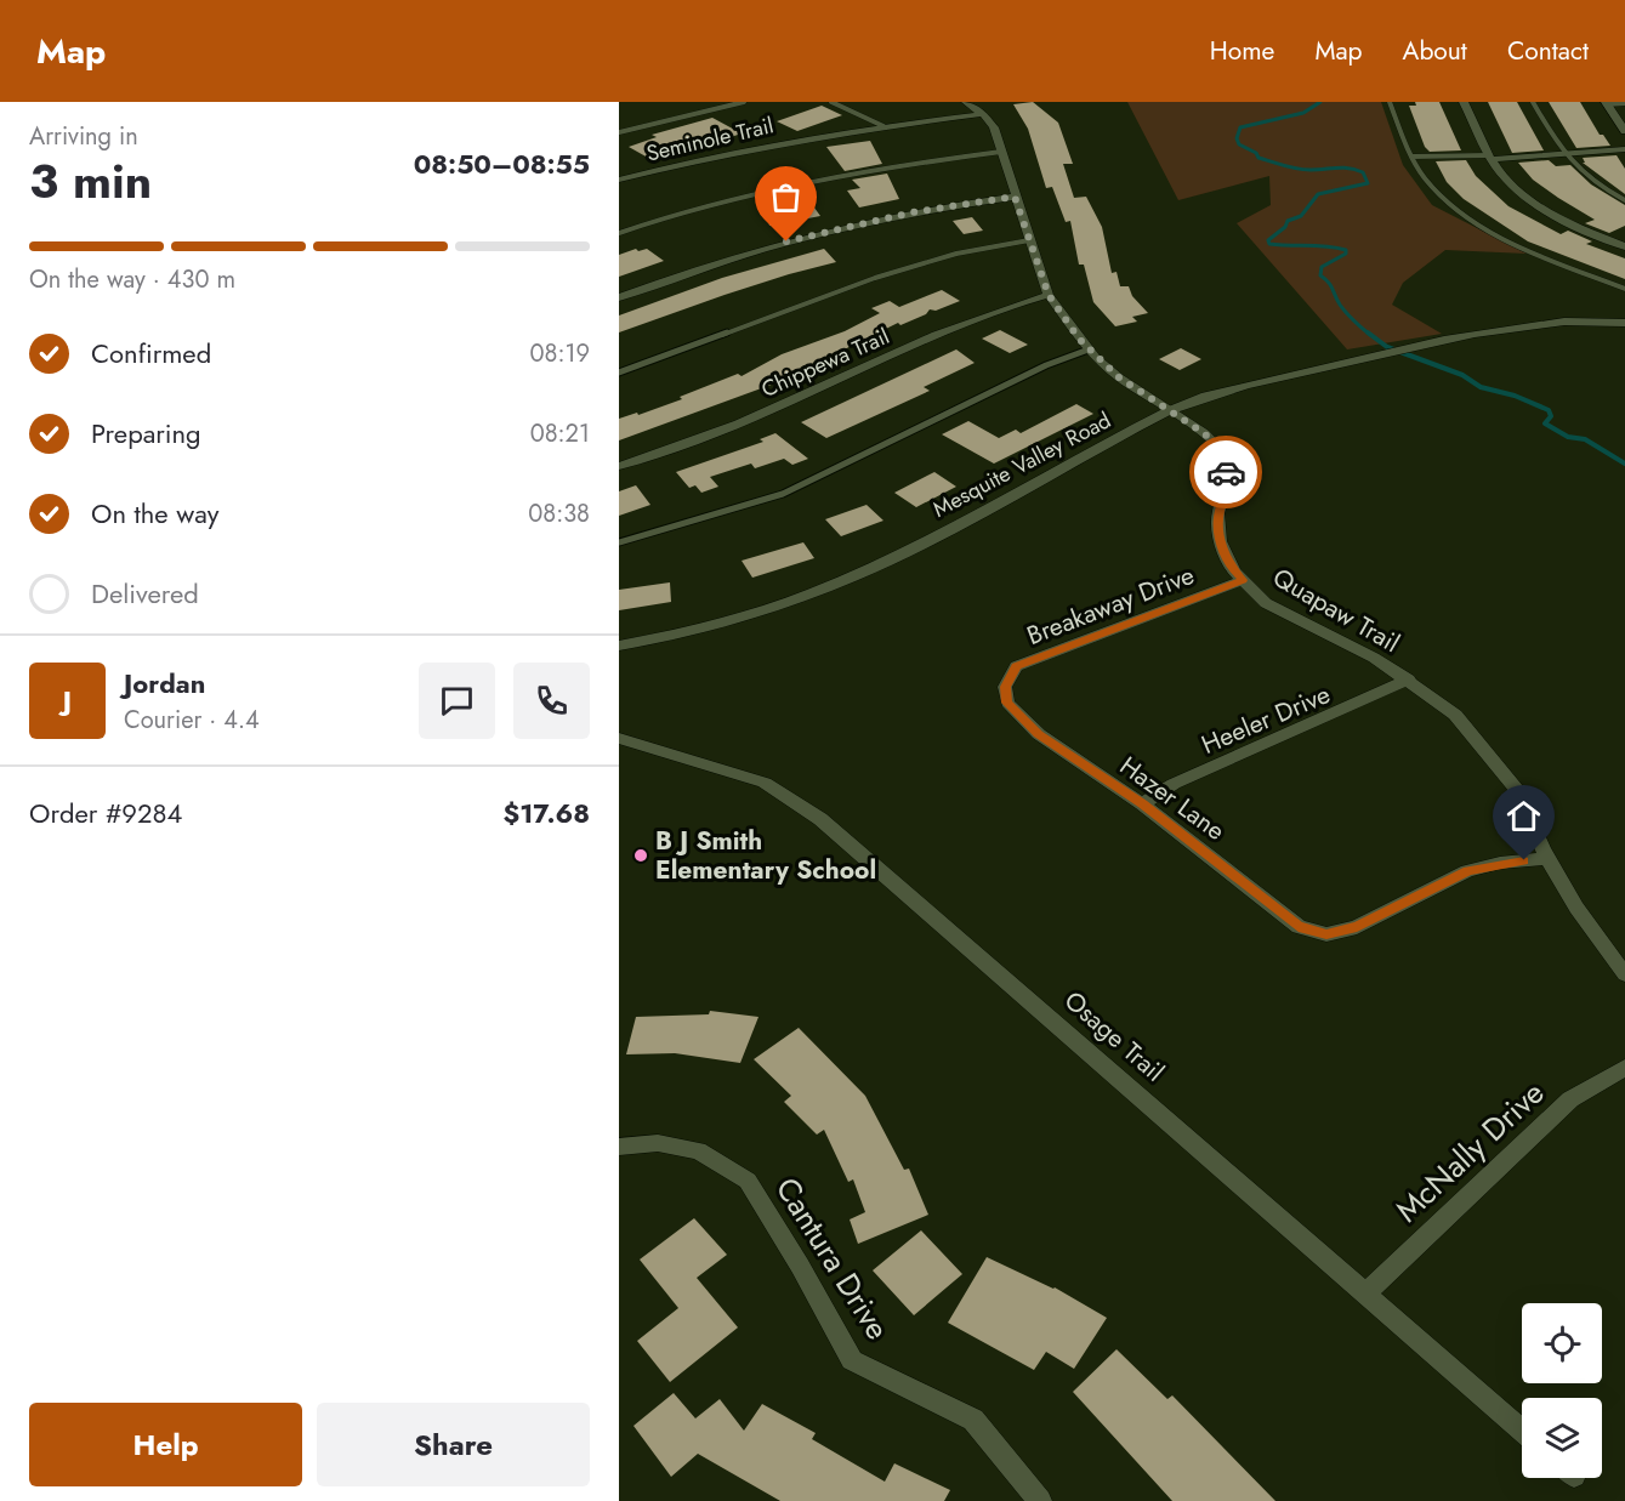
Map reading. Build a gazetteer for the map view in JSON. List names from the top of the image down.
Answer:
{
  "streets": {
    "street": [
      "Seminole Trail",
      "Chippewa Trail",
      "Mesquite Valley Road",
      "Breakaway Drive",
      "Quapaw Trail",
      "Heeler Drive",
      "Hazer Lane",
      "Osage Trail",
      "McNally Drive",
      "Cantura Drive"
    ]
  },
  "crossings": [
    ["Seminole Trail", "Quapaw Trail"],
    ["Chippewa Trail", "Quapaw Trail"],
    ["Mesquite Valley Road", "Quapaw Trail"],
    ["Breakaway Drive", "Quapaw Trail"],
    ["Breakaway Drive", "Hazer Lane"],
    ["Quapaw Trail", "Heeler Drive"],
    ["Quapaw Trail", "Hazer Lane"],
    ["Heeler Drive", "Hazer Lane"],
    ["Osage Trail", "McNally Drive"]
  ],
  "places": ["B J Smith Elementary School"],
  "page": {
    "header": "Map",
    "nav": [
      "Home",
      "Map",
      "About",
      "Contact"
    ],
    "heading": ["3 min", "Arriving in", "08:50–08:55"],
    "panel": [
      "Jordan",
      "Courier · 4.4",
      "Order #9284",
      "$17.68"
    ],
    "bar": "On the way · 430 m",
    "list": [
      ["Confirmed", "08:19"],
      ["Preparing", "08:21"],
      ["On the way", "08:38"],
      "Delivered"
    ],
    "round": "J",
    "buttons": ["Help", "Share"]
  }
}
